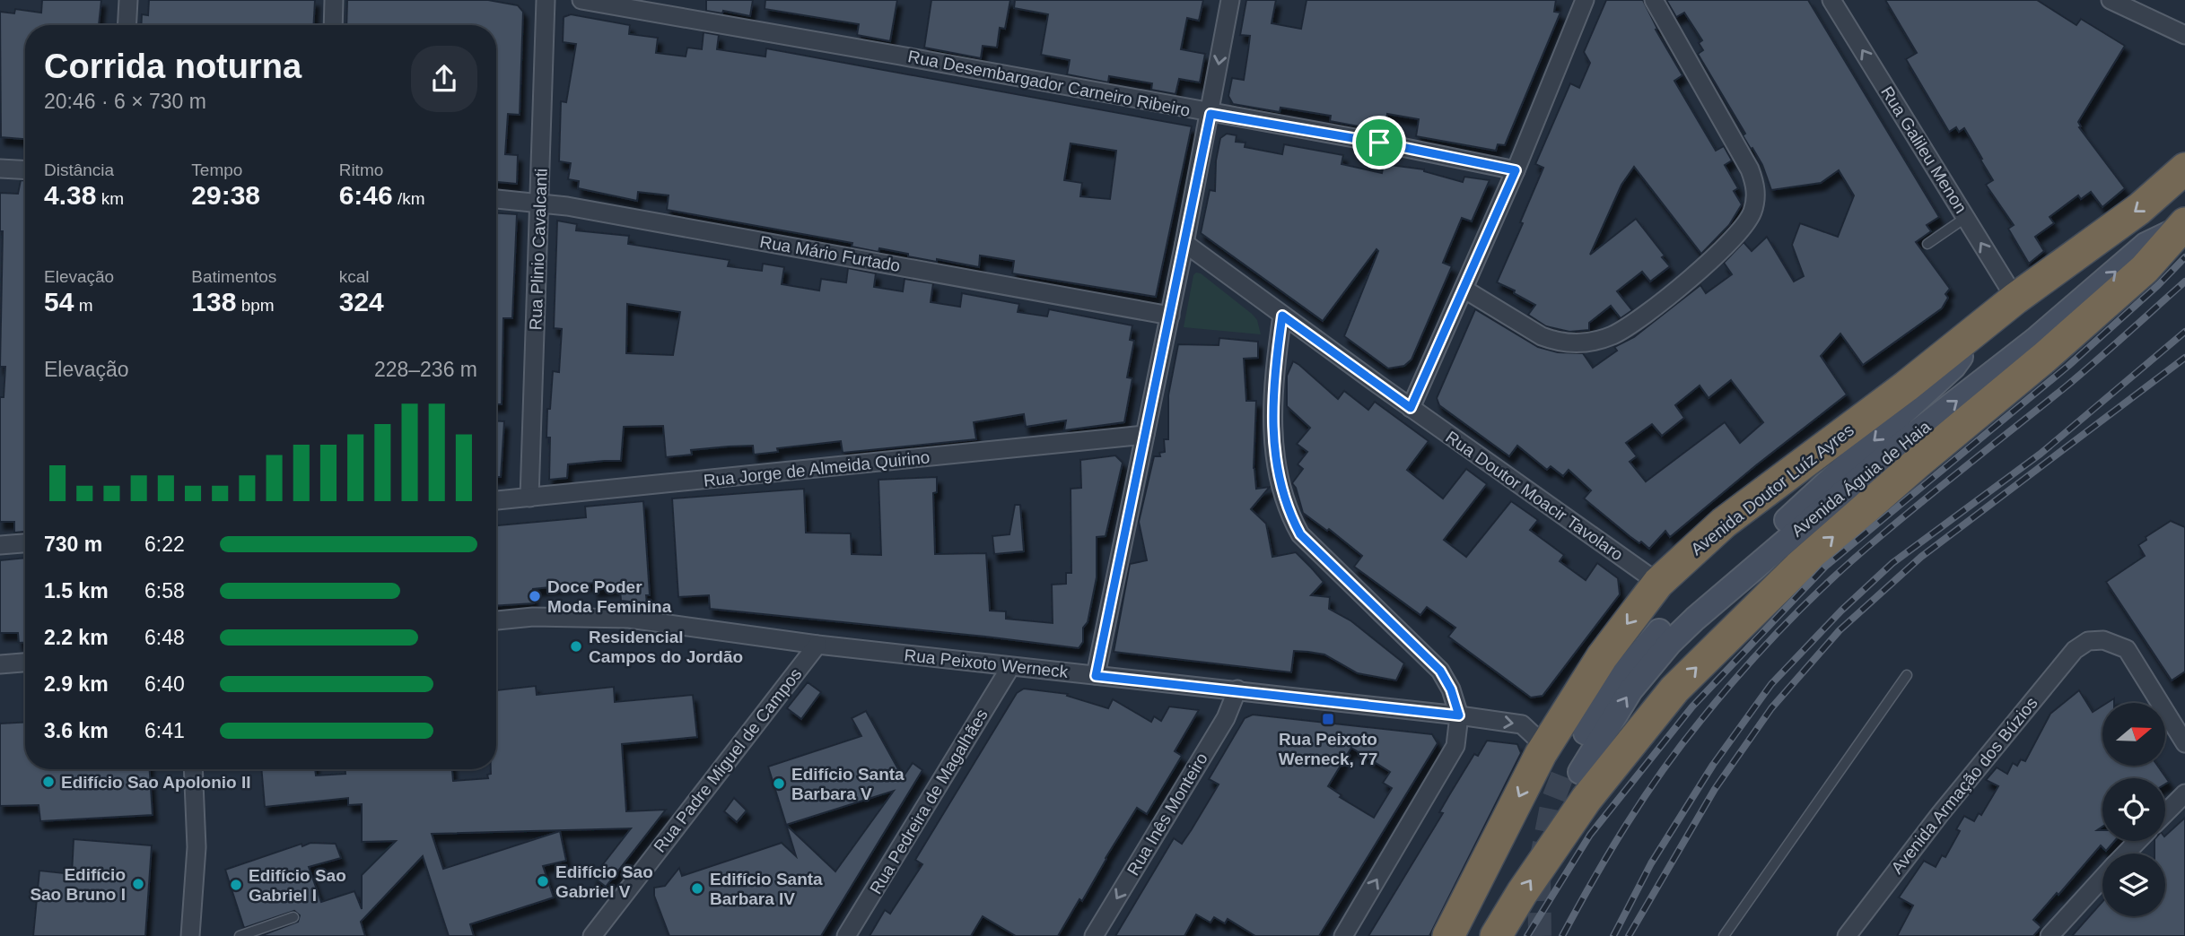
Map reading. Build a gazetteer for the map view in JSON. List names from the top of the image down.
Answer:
{
  "streets": {
    "highway": ["Avenida Doutor Luíz Ayres"],
    "main road": ["Avenida Águia de Haia"],
    "street": [
      "Rua Desembargador Carneiro Ribeiro",
      "Rua Galileu Menon",
      "Rua Plinio Cavalcanti",
      "Rua Mário Furtado",
      "Rua Jorge de Almeida Quirino",
      "Rua Doutor Moacir Tavolaro",
      "Rua Peixoto Werneck",
      "Rua Padre Miguel de Campos",
      "Avenida Armação dos Búzios",
      "Rua Pedreira de Magalhães",
      "Rua Inês Monteiro"
    ]
  },
  "crossings": [
    ["Rua Galileu Menon", "Avenida Águia de Haia"],
    ["Rua Galileu Menon", "Avenida Doutor Luíz Ayres"],
    ["Rua Plinio Cavalcanti", "Rua Mário Furtado"],
    ["Rua Plinio Cavalcanti", "Rua Jorge de Almeida Quirino"],
    ["Avenida Águia de Haia", "Avenida Doutor Luíz Ayres"],
    ["Avenida Águia de Haia", "Rua Peixoto Werneck"],
    ["Avenida Doutor Luíz Ayres", "Rua Doutor Moacir Tavolaro"],
    ["Avenida Doutor Luíz Ayres", "Rua Peixoto Werneck"],
    ["Rua Peixoto Werneck", "Rua Padre Miguel de Campos"],
    ["Rua Peixoto Werneck", "Rua Pedreira de Magalhães"],
    ["Rua Peixoto Werneck", "Rua Inês Monteiro"]
  ],
  "one_way": ["Rua Galileu Menon", "Rua Inês Monteiro"],
  "places": {
    "other": [
      "Doce Poder Moda Feminina",
      "Residencial Campos do Jordão",
      "Edifício Sao Apolonio II",
      "Edifício Santa Barbara V",
      "Edifício Sao Gabriel V",
      "Edifício Sao Bruno I",
      "Edifício Sao Gabriel I",
      "Edifício Santa Barbara IV"
    ],
    "transit": ["Rua Peixoto Werneck, 77"]
  },
  "north": "right",
  "page": {
    "heading": ["Corrida noturna", "20:46 · 6 × 730 m"],
    "stats": [
      ["Distância", "4.38 km"],
      ["Tempo", "29:38"],
      ["Ritmo", "6:46 /km"],
      ["Elevação", "54 m"],
      ["Batimentos", "138 bpm"],
      ["kcal", "324"]
    ],
    "chart": ["Elevação", "228–236 m"],
    "list": [
      {
        "name": "730 m",
        "note": "6:22"
      },
      {
        "name": "1.5 km",
        "note": "6:58"
      },
      {
        "name": "2.2 km",
        "note": "6:48"
      },
      {
        "name": "2.9 km",
        "note": "6:40"
      },
      {
        "name": "3.6 km",
        "note": "6:41"
      }
    ]
  }
}
